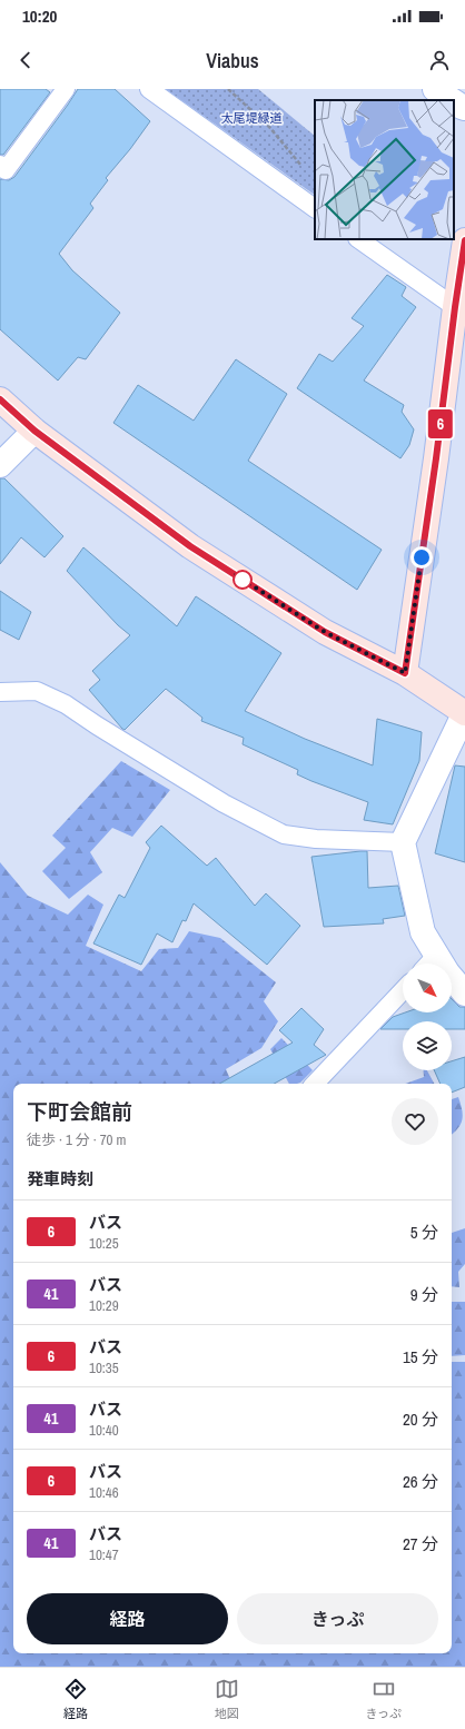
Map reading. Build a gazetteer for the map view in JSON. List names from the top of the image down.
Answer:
{
  "parks": ["太尾堤緑道"],
  "lines": ["bus line 6"],
  "north": "bottom right",
  "page": {
    "status": "10:20",
    "header": "Viabus",
    "on_map": "6",
    "heading": [
      ["下町会館前", "徒歩 · 1 分 · 70 m"],
      "発車時刻"
    ],
    "list": [
      {
        "mark": "6",
        "name": "バス",
        "note": "10:25",
        "value": "5 分"
      },
      {
        "mark": "41",
        "name": "バス",
        "note": "10:29",
        "value": "9 分"
      },
      {
        "mark": "6",
        "name": "バス",
        "note": "10:35",
        "value": "15 分"
      },
      {
        "mark": "41",
        "name": "バス",
        "note": "10:40",
        "value": "20 分"
      },
      {
        "mark": "6",
        "name": "バス",
        "note": "10:46",
        "value": "26 分"
      },
      {
        "mark": "41",
        "name": "バス",
        "note": "10:47",
        "value": "27 分"
      }
    ],
    "buttons": ["経路", "きっぷ"],
    "tabs": ["経路", "地図", "きっぷ"]
  }
}
